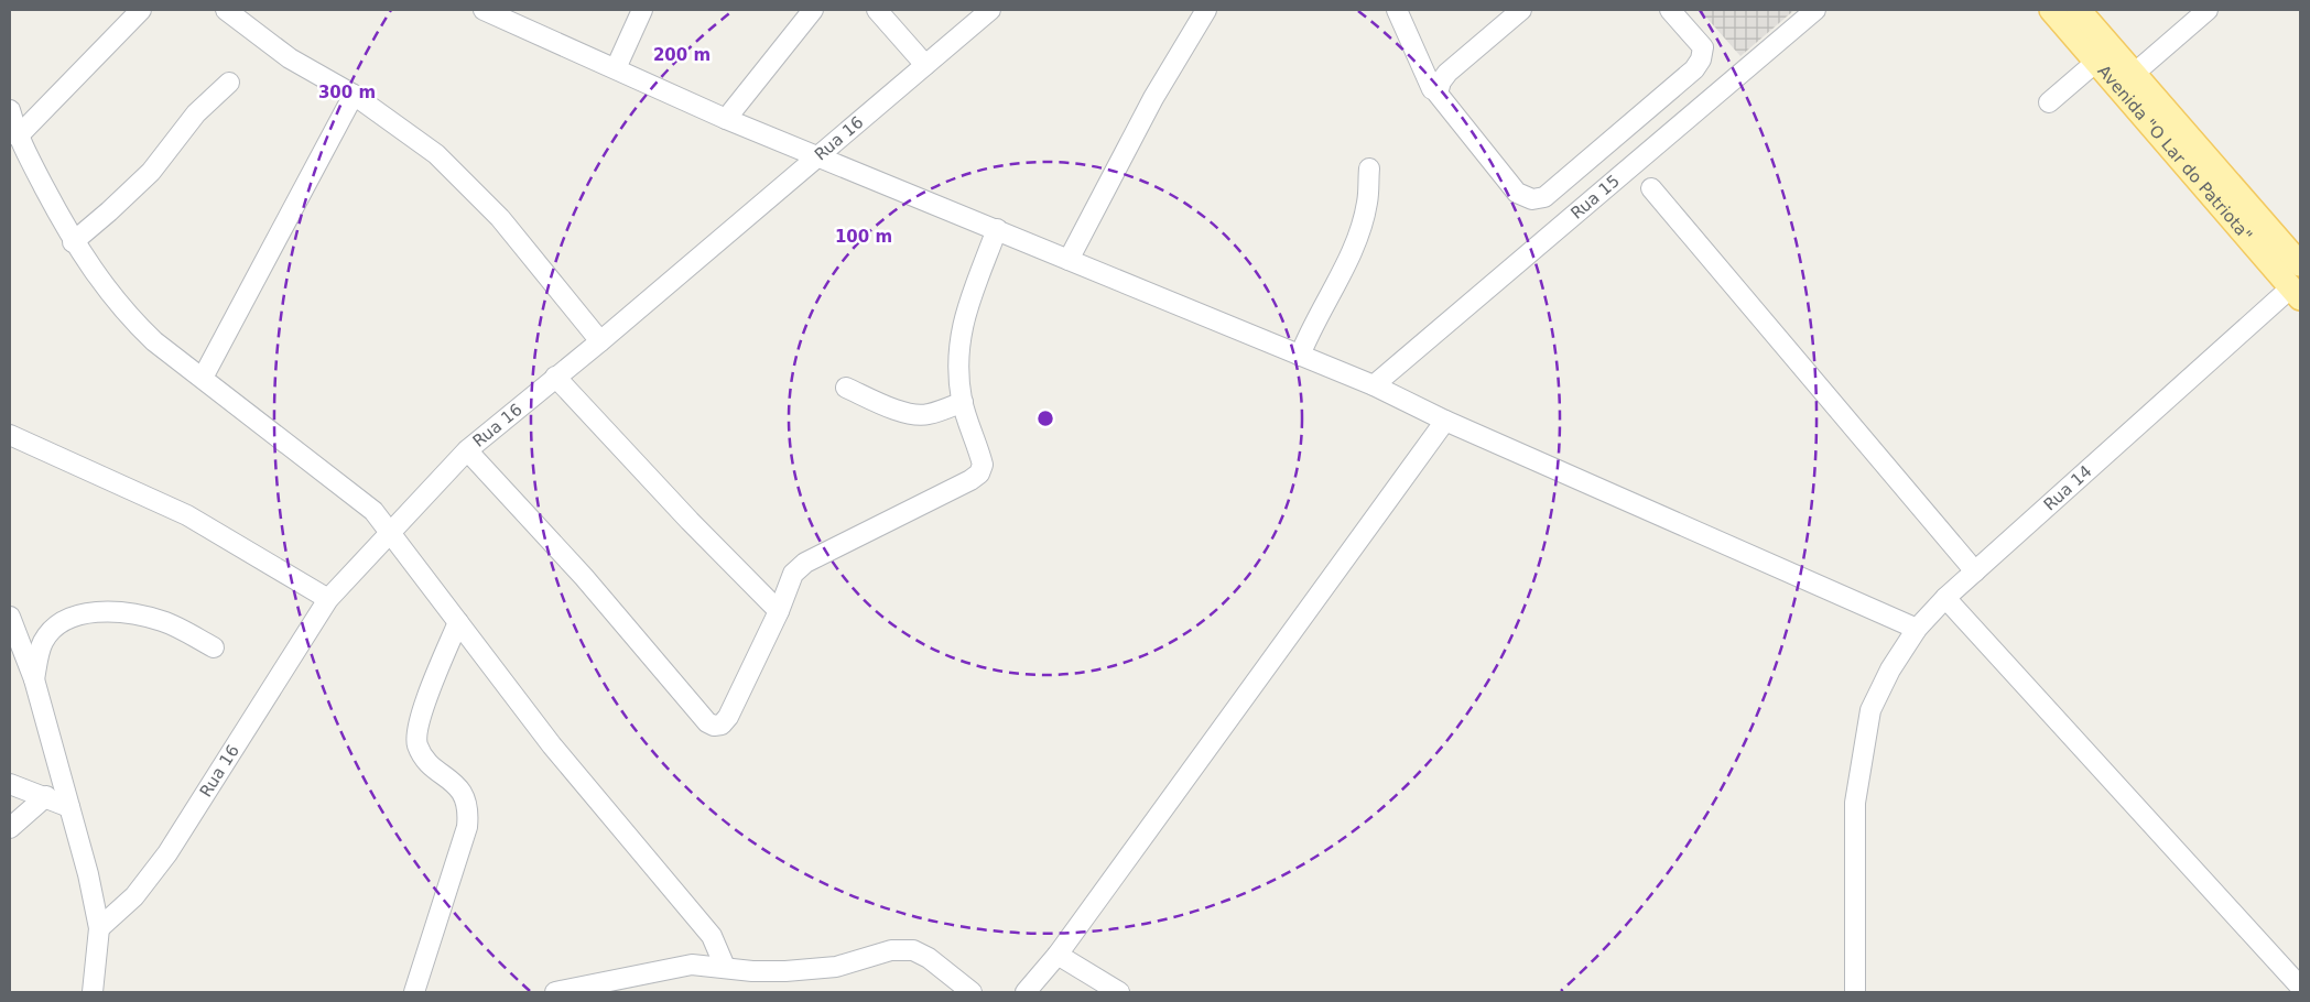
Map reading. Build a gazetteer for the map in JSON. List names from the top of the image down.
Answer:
{
  "streets": {
    "main road": ["Avenida \"O Lar do Patriota\""],
    "street": ["Rua 16", "Rua 15", "Rua 14"]
  },
  "crossings": [
    ["Avenida \"O Lar do Patriota\"", "Rua 14"]
  ],
  "rings": ["200 m", "300 m", "100 m"]
}
